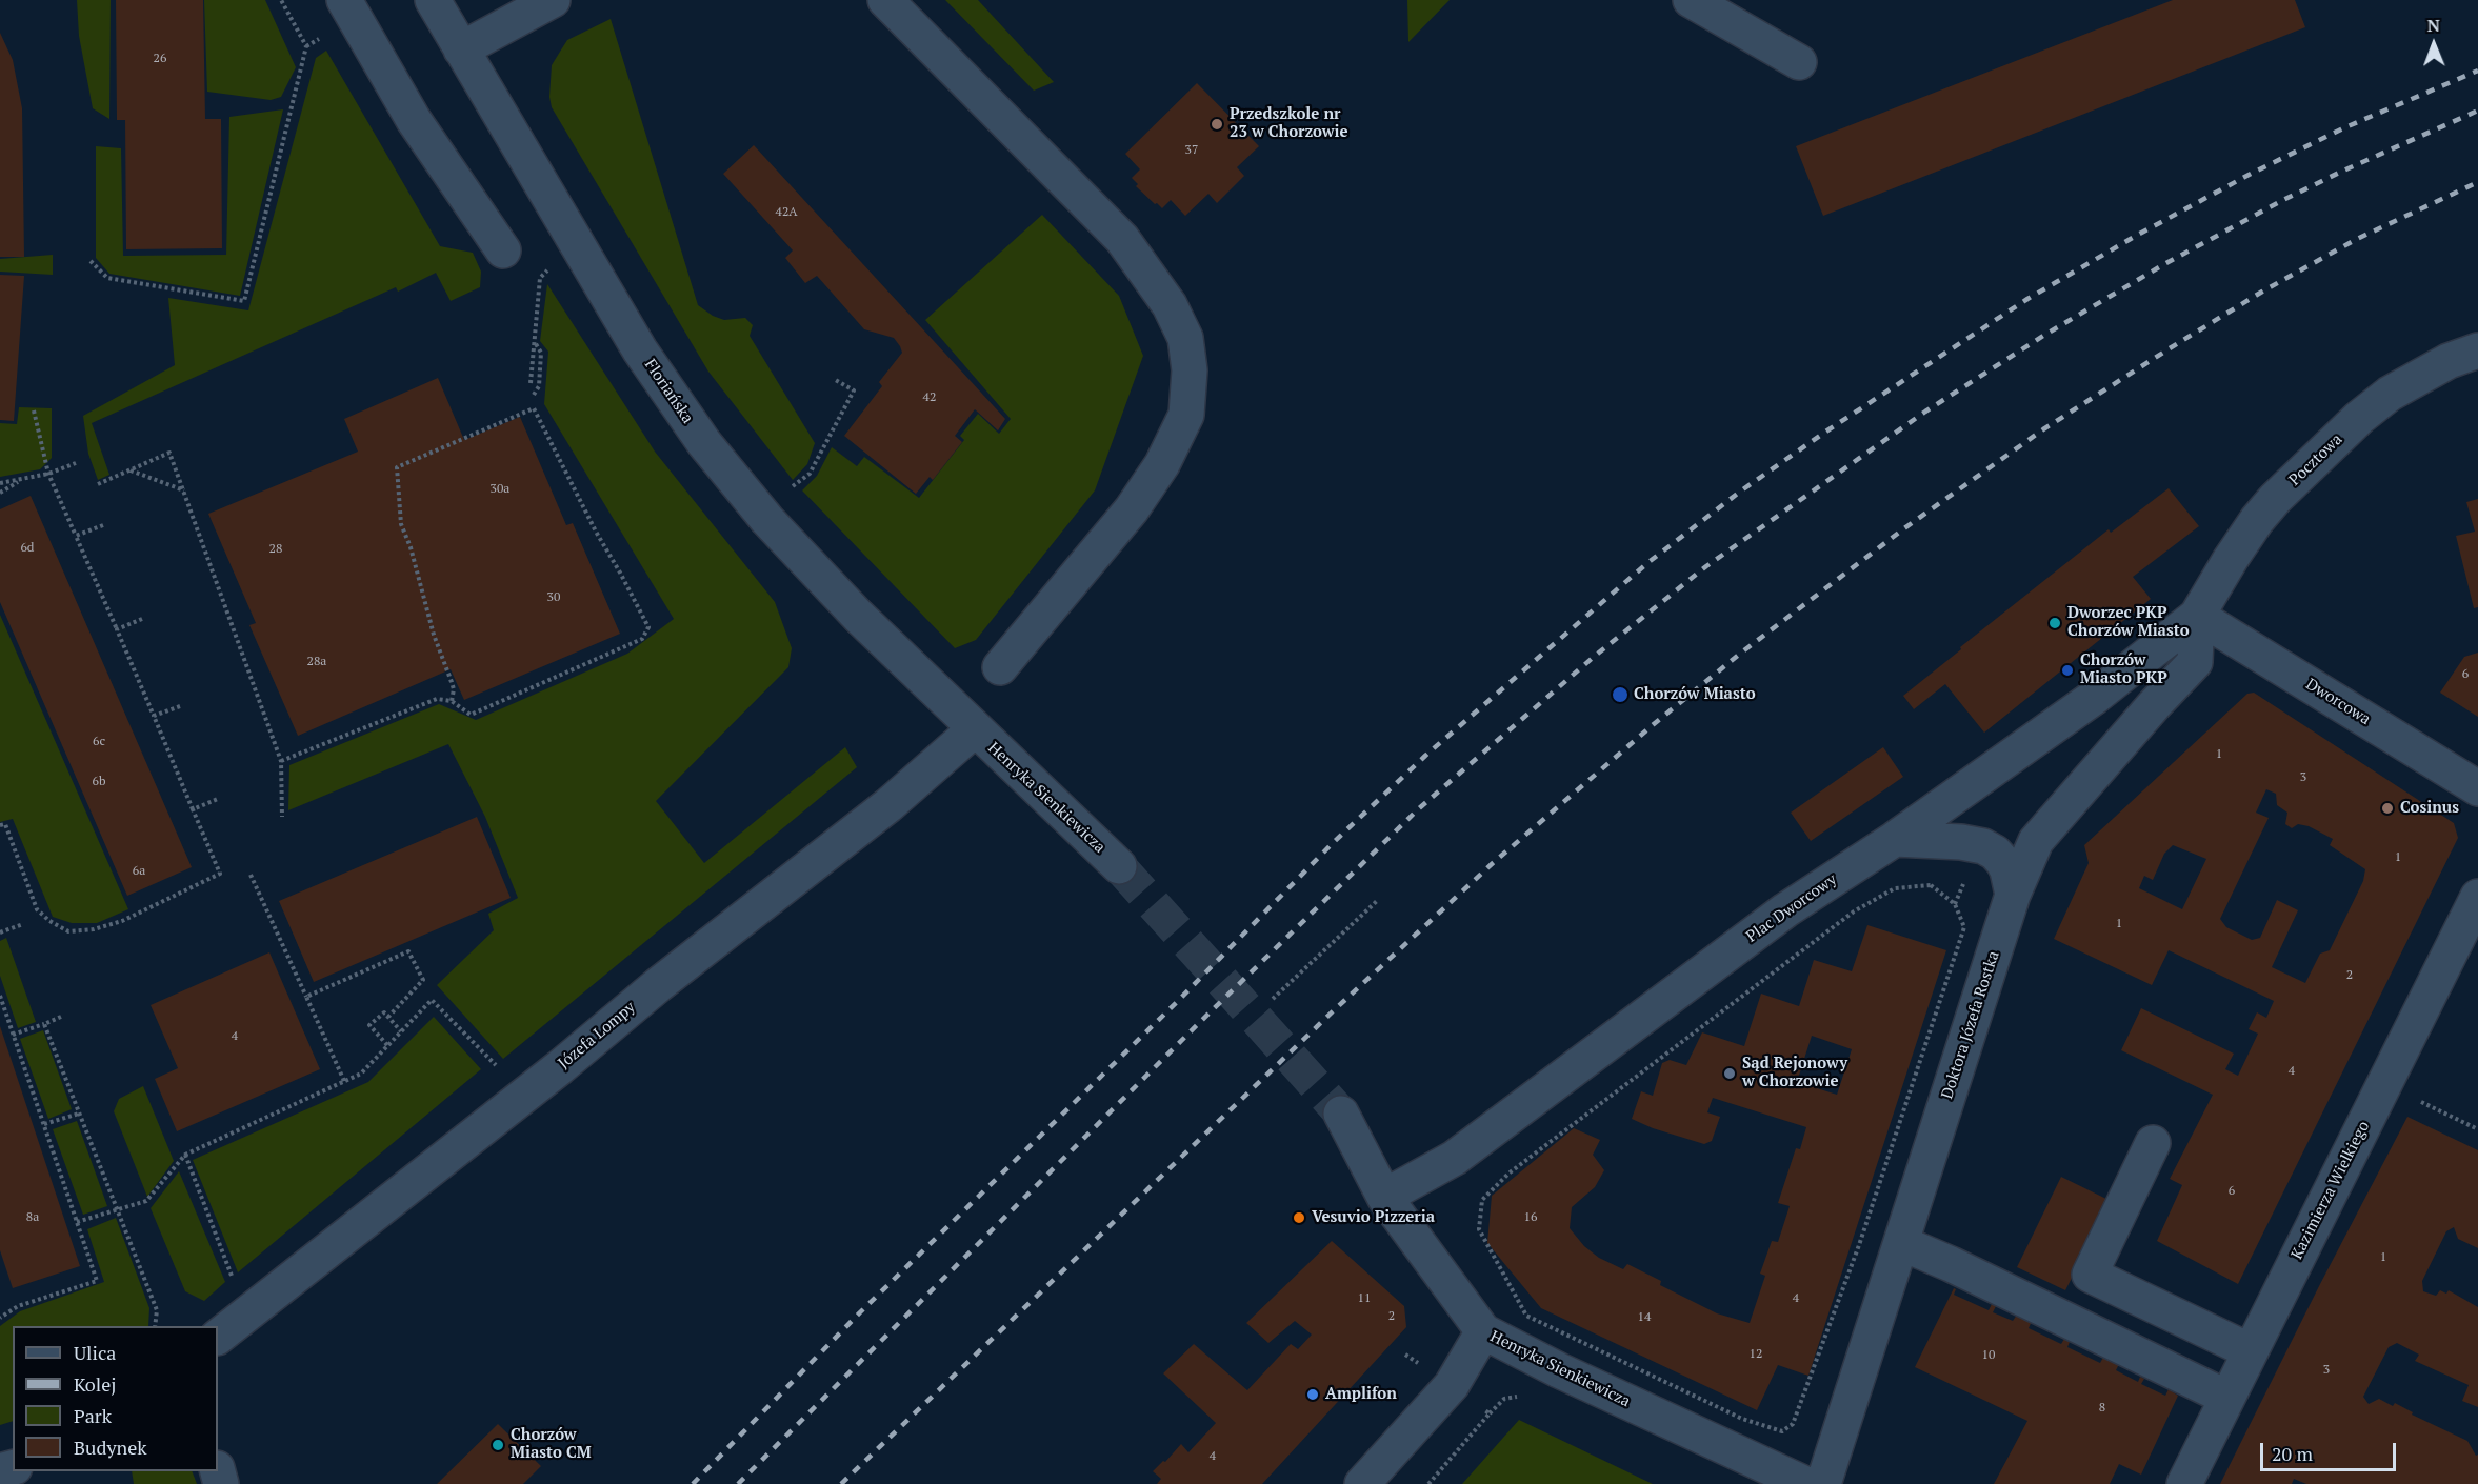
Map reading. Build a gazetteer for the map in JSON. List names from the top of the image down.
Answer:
{
  "streets": {
    "street": [
      "Floriańska",
      "Pocztowa",
      "Dworcowa",
      "Henryka Sienkiewicza",
      "Plac Dworcowy",
      "Doktora Józefa Rostka",
      "Józefa Lompy",
      "Kazimierza Wielkiego"
    ]
  },
  "crossings": [
    ["Floriańska", "Henryka Sienkiewicza"],
    ["Floriańska", "Józefa Lompy"],
    ["Pocztowa", "Dworcowa"],
    ["Pocztowa", "Plac Dworcowy"],
    ["Pocztowa", "Doktora Józefa Rostka"],
    ["Dworcowa", "Plac Dworcowy"],
    ["Dworcowa", "Doktora Józefa Rostka"],
    ["Henryka Sienkiewicza", "Plac Dworcowy"],
    ["Henryka Sienkiewicza", "Józefa Lompy"],
    ["Plac Dworcowy", "Doktora Józefa Rostka"]
  ],
  "places": [
    "Przedszkole nr 23 w Chorzowie",
    "Dworzec PKP Chorzów Miasto",
    "Chorzów Miasto PKP",
    "Chorzów Miasto",
    "Cosinus",
    "Sąd Rejonowy w Chorzowie",
    "Vesuvio Pizzeria",
    "Amplifon",
    "Chorzów Miasto CM"
  ],
  "house_numbers": [
    "26",
    "37",
    "42A",
    "42",
    "30a",
    "6d",
    "28",
    "30",
    "28a",
    "6",
    "6c",
    "1",
    "3",
    "6b",
    "1",
    "6a",
    "1",
    "2",
    "4",
    "4",
    "6",
    "8a",
    "16",
    "1",
    "11",
    "4",
    "2",
    "14",
    "12",
    "10",
    "3",
    "8",
    "4"
  ],
  "legend": [
    "Ulica",
    "Kolej",
    "Park",
    "Budynek"
  ],
  "scale_bar": "20 m",
  "north": "top"
}
